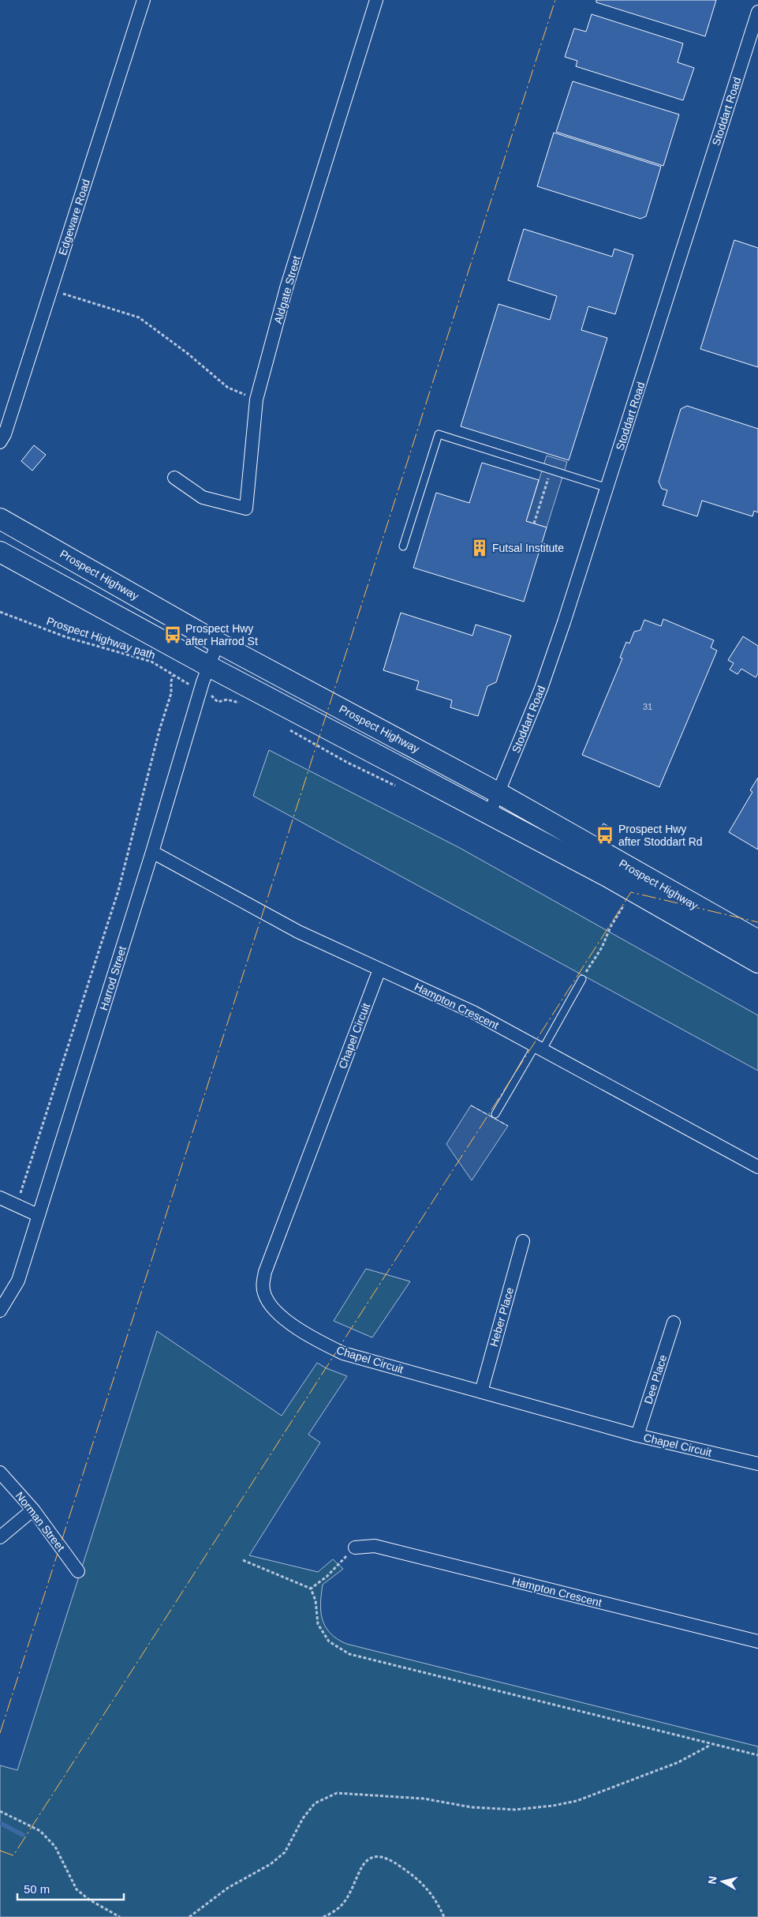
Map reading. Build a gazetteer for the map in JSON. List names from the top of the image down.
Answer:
{
  "streets": {
    "main road": ["Prospect Highway"],
    "street": [
      "Stoddart Road",
      "Edgeware Road",
      "Aldgate Street",
      "Harrod Street",
      "Hampton Crescent",
      "Chapel Circuit",
      "Heber Place",
      "Dee Place",
      "Norman Street"
    ],
    "path": ["Prospect Highway path"]
  },
  "crossings": [
    ["Stoddart Road", "Prospect Highway"],
    ["Prospect Highway", "Harrod Street"],
    ["Harrod Street", "Hampton Crescent"],
    ["Hampton Crescent", "Chapel Circuit"],
    ["Chapel Circuit", "Heber Place"],
    ["Chapel Circuit", "Dee Place"]
  ],
  "places": {
    "building": ["Futsal Institute"],
    "bus stop": ["Prospect Hwy after Harrod St", "Prospect Hwy after Stoddart Rd"]
  },
  "house_numbers": ["31"],
  "scale_bar": "50 m",
  "north": "left"
}
